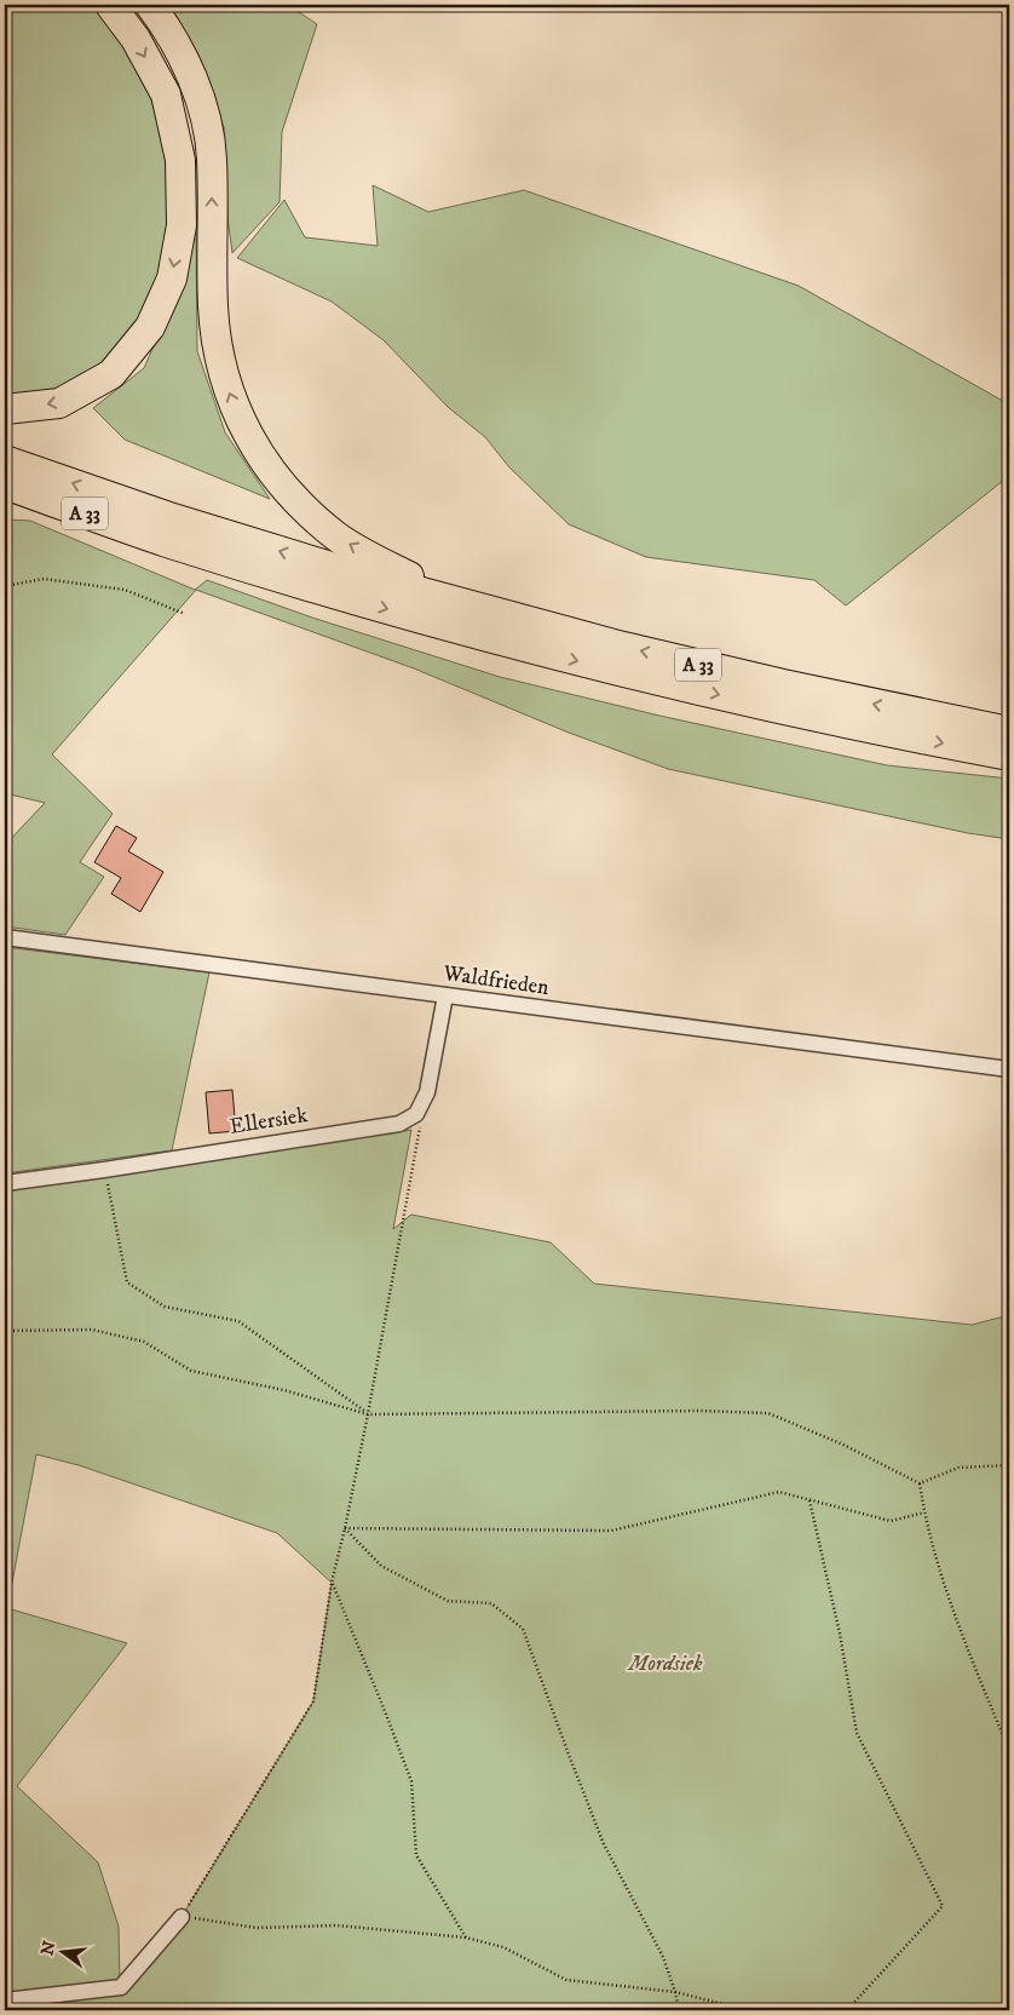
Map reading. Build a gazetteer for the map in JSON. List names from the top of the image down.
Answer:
{
  "streets": {
    "highway": ["A 33"],
    "street": ["Waldfrieden", "Ellersiek"]
  },
  "parks": ["Mordsiek"],
  "north": "left"
}
